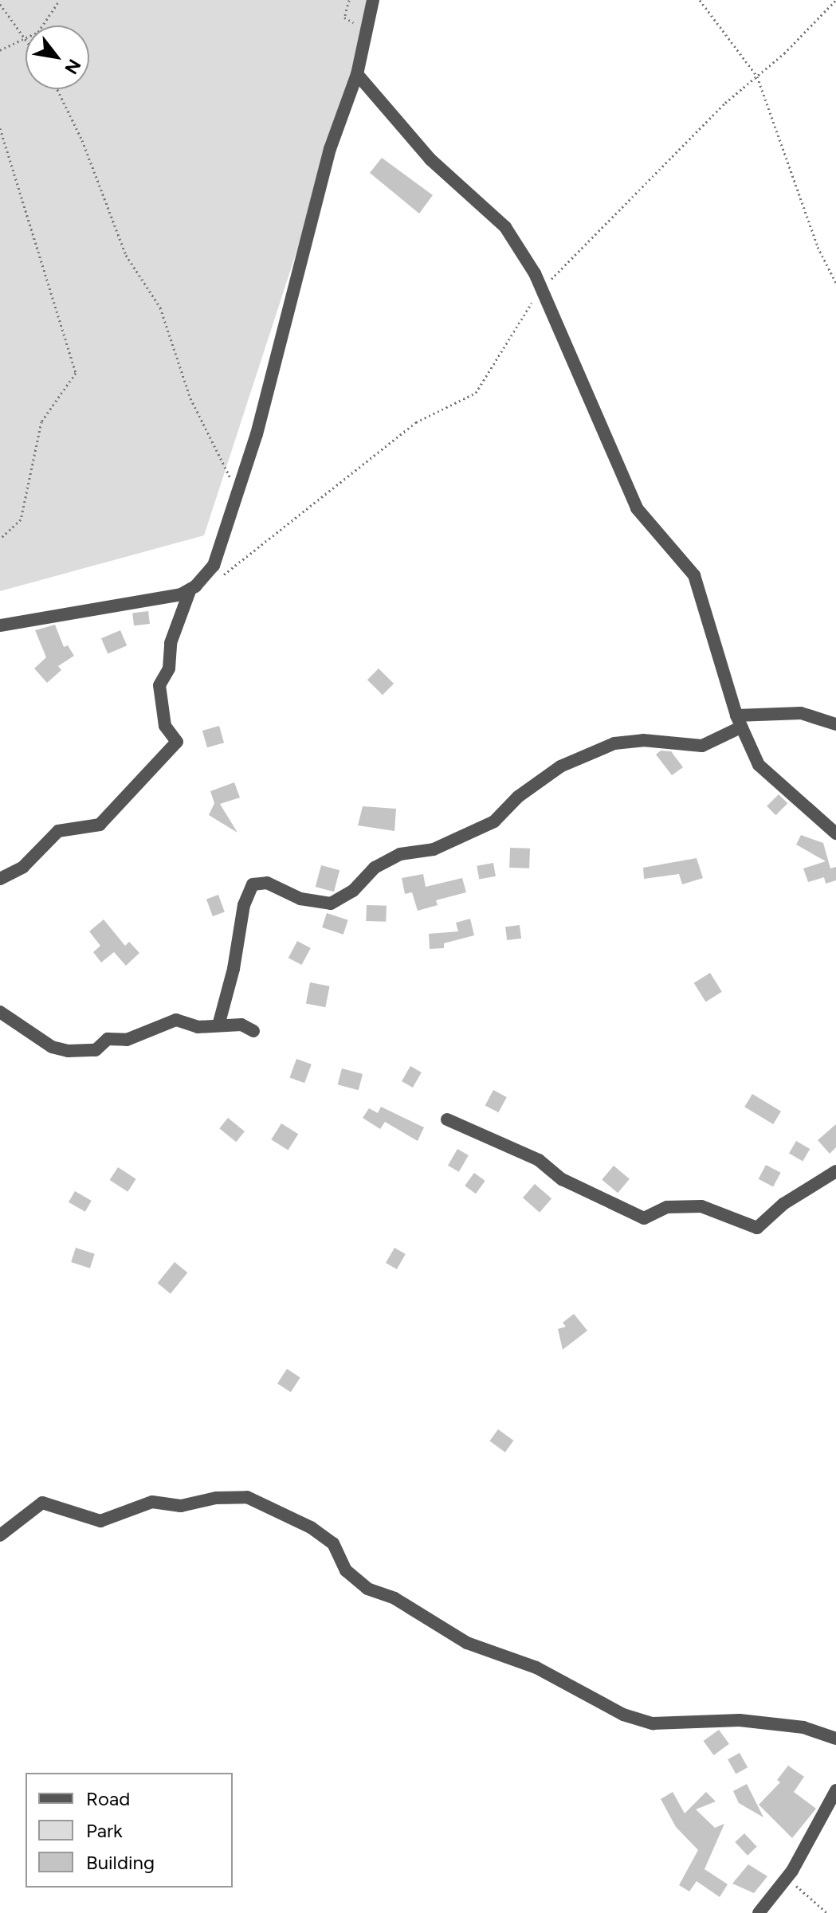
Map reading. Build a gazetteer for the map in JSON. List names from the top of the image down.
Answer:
{
  "legend": ["Road", "Park", "Building"],
  "north": "bottom right"
}
